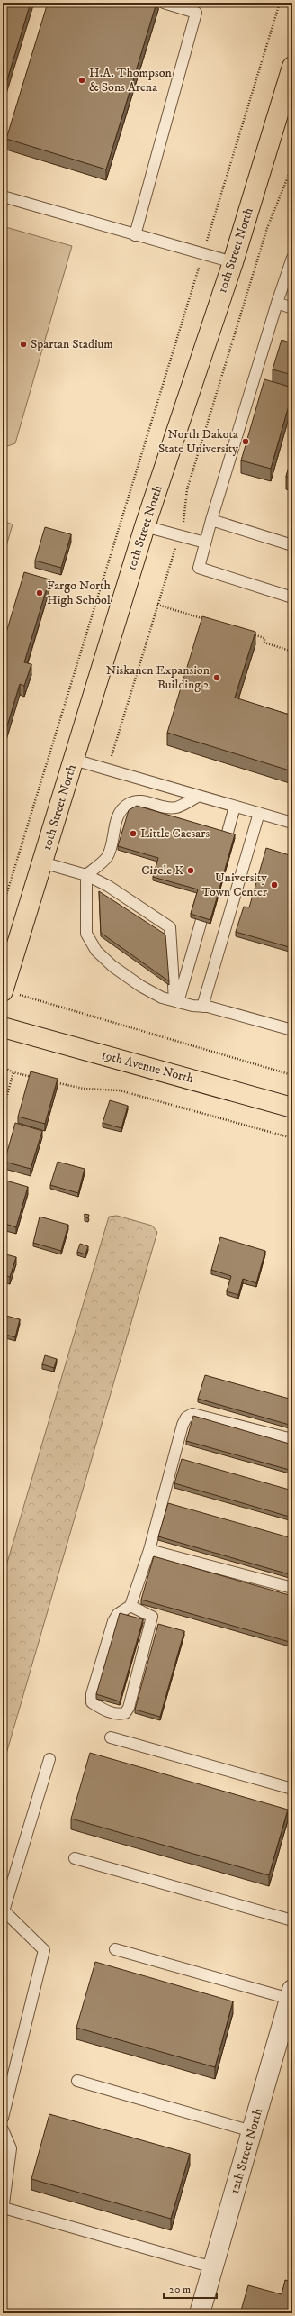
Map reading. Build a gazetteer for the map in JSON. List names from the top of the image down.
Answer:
{
  "streets": {
    "main road": ["10th Street North", "19th Avenue North"],
    "street": ["12th Street North"]
  },
  "places": [
    "H.A. Thompson & Sons Arena",
    "Spartan Stadium",
    "North Dakota State University",
    "Fargo North High School",
    "Niskanen Expansion Building 2",
    "Little Caesars",
    "Circle K",
    "University Town Center"
  ],
  "scale_bar": "20 m"
}
